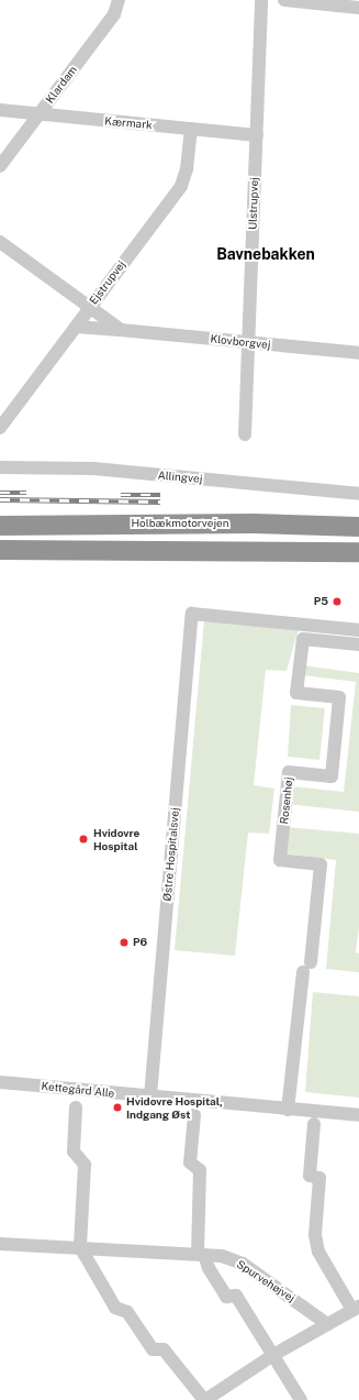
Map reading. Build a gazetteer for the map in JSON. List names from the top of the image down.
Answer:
{
  "streets": {
    "highway": ["Holbækmotorvejen"],
    "street": [
      "Klardam",
      "Kærmark",
      "Ulstrupvej",
      "Ejstrupvej",
      "Klovborgvej",
      "Allingvej",
      "Rosenhøj",
      "Østre Hospitalsvej",
      "Kettegård Alle",
      "Spurvehøjvej"
    ]
  },
  "crossings": [
    ["Klardam", "Kærmark"],
    ["Kærmark", "Ulstrupvej"],
    ["Kærmark", "Ejstrupvej"],
    ["Ulstrupvej", "Klovborgvej"],
    ["Ejstrupvej", "Klovborgvej"],
    ["Rosenhøj", "Kettegård Alle"],
    ["Østre Hospitalsvej", "Kettegård Alle"]
  ],
  "districts": ["Bavnebakken"],
  "places": [
    "P5",
    "Hvidovre Hospital",
    "P6",
    "Hvidovre Hospital, Indgang Øst"
  ]
}
